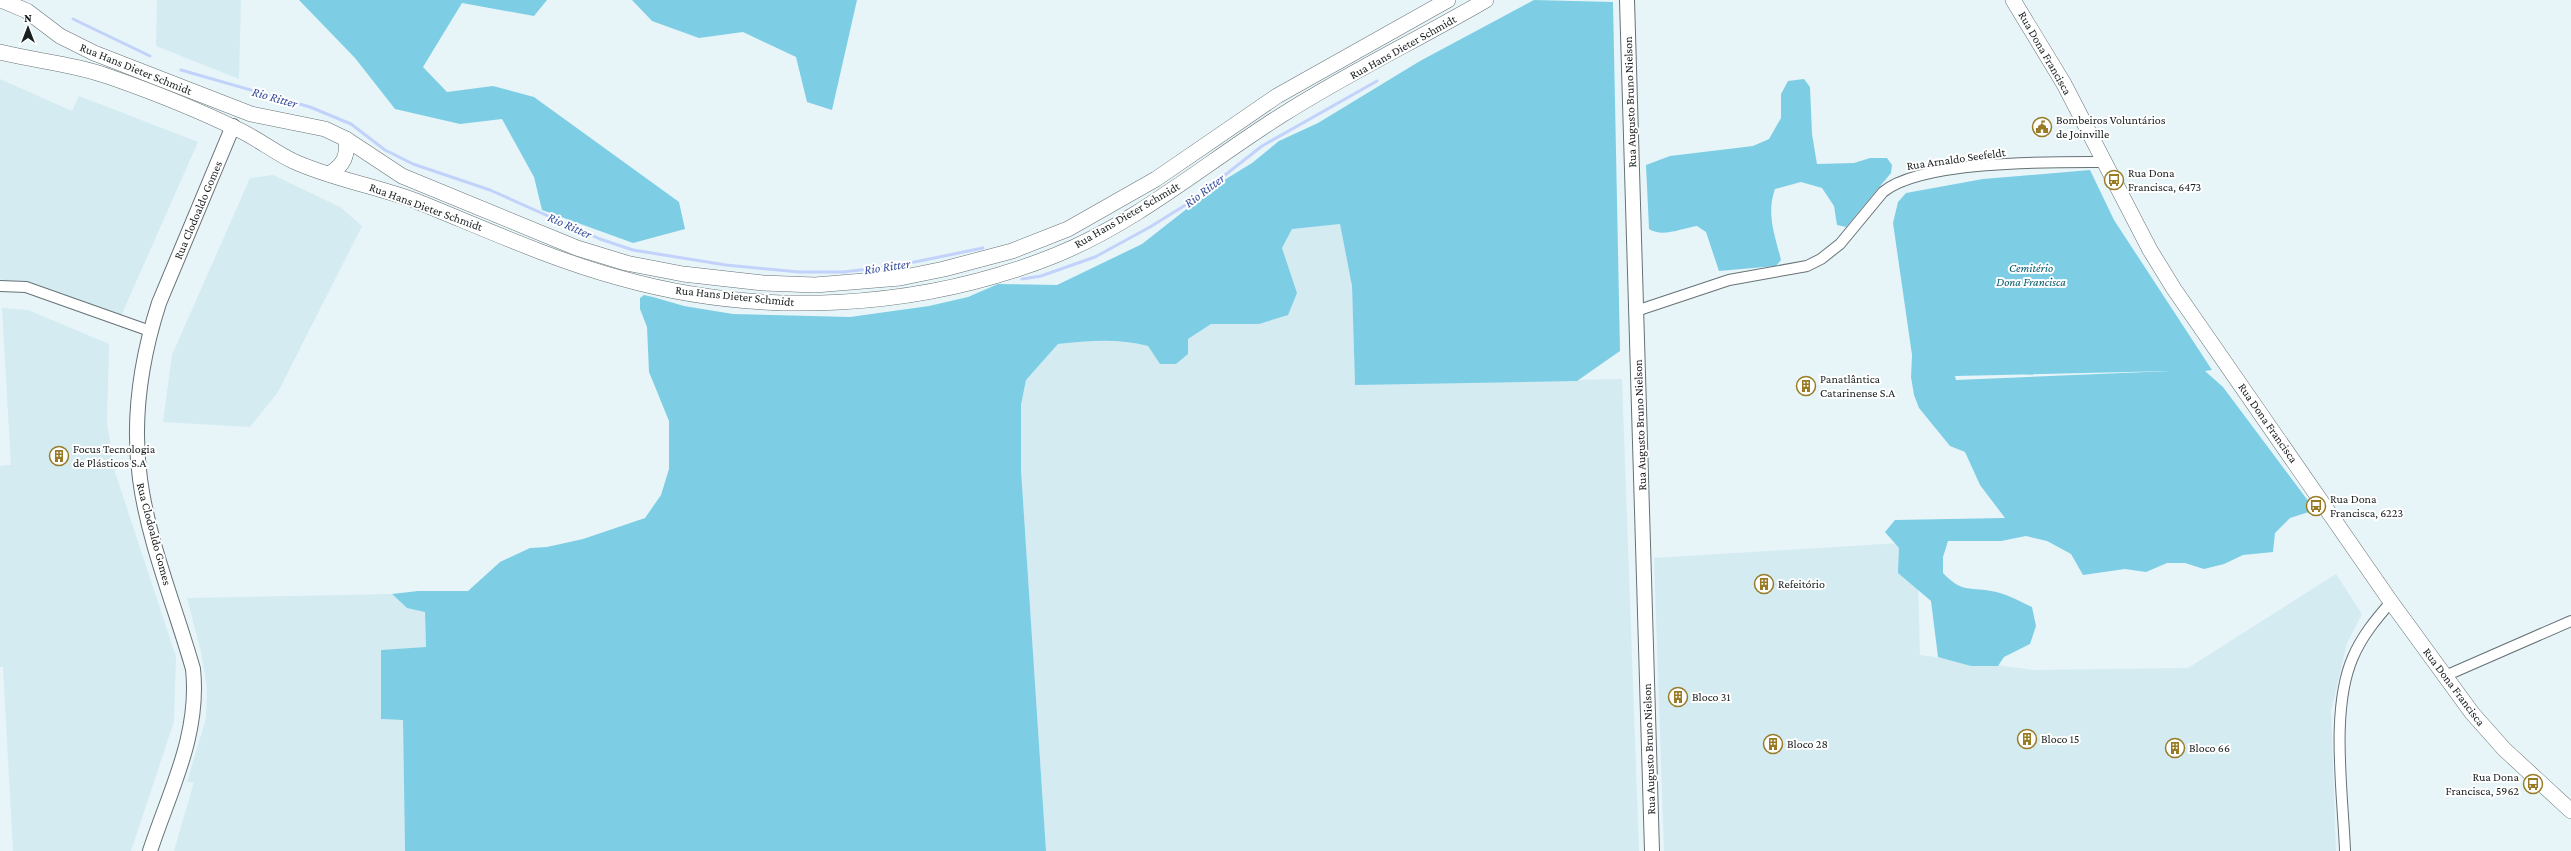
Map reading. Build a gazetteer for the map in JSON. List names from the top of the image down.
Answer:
{
  "streets": {
    "main road": [
      "Rua Hans Dieter Schmidt",
      "Rua Dona Francisca",
      "Rua Augusto Bruno Nielson",
      "Rua Clodoaldo Gomes"
    ],
    "street": ["Rua Arnaldo Seefeldt"]
  },
  "crossings": [
    ["Rua Hans Dieter Schmidt", "Rua Clodoaldo Gomes"],
    ["Rua Dona Francisca", "Rua Arnaldo Seefeldt"],
    ["Rua Augusto Bruno Nielson", "Rua Arnaldo Seefeldt"]
  ],
  "water": ["Rio Ritter"],
  "parks": ["Cemitério Dona Francisca"],
  "places": {
    "public building": ["Bombeiros Voluntários de Joinville"],
    "bus stop": ["Rua Dona Francisca, 6473", "Rua Dona Francisca, 6223", "Rua Dona Francisca, 5962"],
    "building": [
      "Panatlântica Catarinense S.A",
      "Focus Tecnologia de Plásticos S.A",
      "Refeitório",
      "Bloco 31",
      "Bloco 15",
      "Bloco 28",
      "Bloco 66"
    ]
  },
  "north": "top"
}
